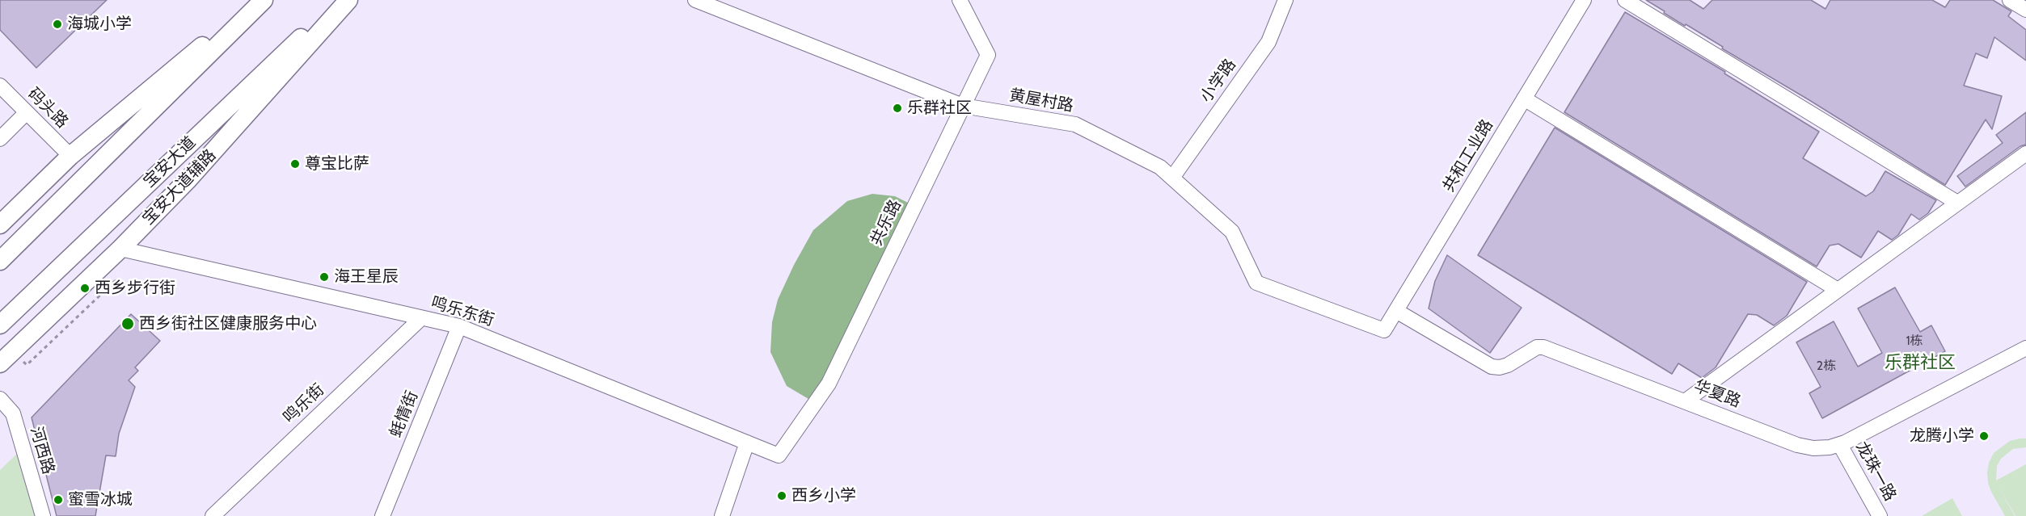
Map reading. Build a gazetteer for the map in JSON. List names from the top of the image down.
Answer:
{
  "streets": {
    "main road": ["宝安大道", "宝安大道辅路"],
    "street": [
      "小学路",
      "黄屋村路",
      "码头路",
      "共和工业路",
      "共乐路",
      "鸣乐东街",
      "华夏路",
      "鸣乐街",
      "蚝情街",
      "河西路",
      "龙珠一路"
    ]
  },
  "crossings": [
    ["小学路", "黄屋村路"],
    ["黄屋村路", "共和工业路"],
    ["黄屋村路", "共乐路"],
    ["共和工业路", "华夏路"],
    ["宝安大道辅路", "鸣乐东街"],
    ["共乐路", "鸣乐东街"],
    ["鸣乐东街", "鸣乐街"],
    ["鸣乐东街", "蚝情街"],
    ["华夏路", "龙珠一路"]
  ],
  "districts": ["乐群社区"],
  "places": [
    "海城小学",
    "乐群社区",
    "尊宝比萨",
    "海王星辰",
    "西乡步行街",
    "西乡街社区健康服务中心",
    "龙腾小学",
    "西乡小学",
    "蜜雪冰城"
  ],
  "house_numbers": ["1栋", "2栋"]
}
